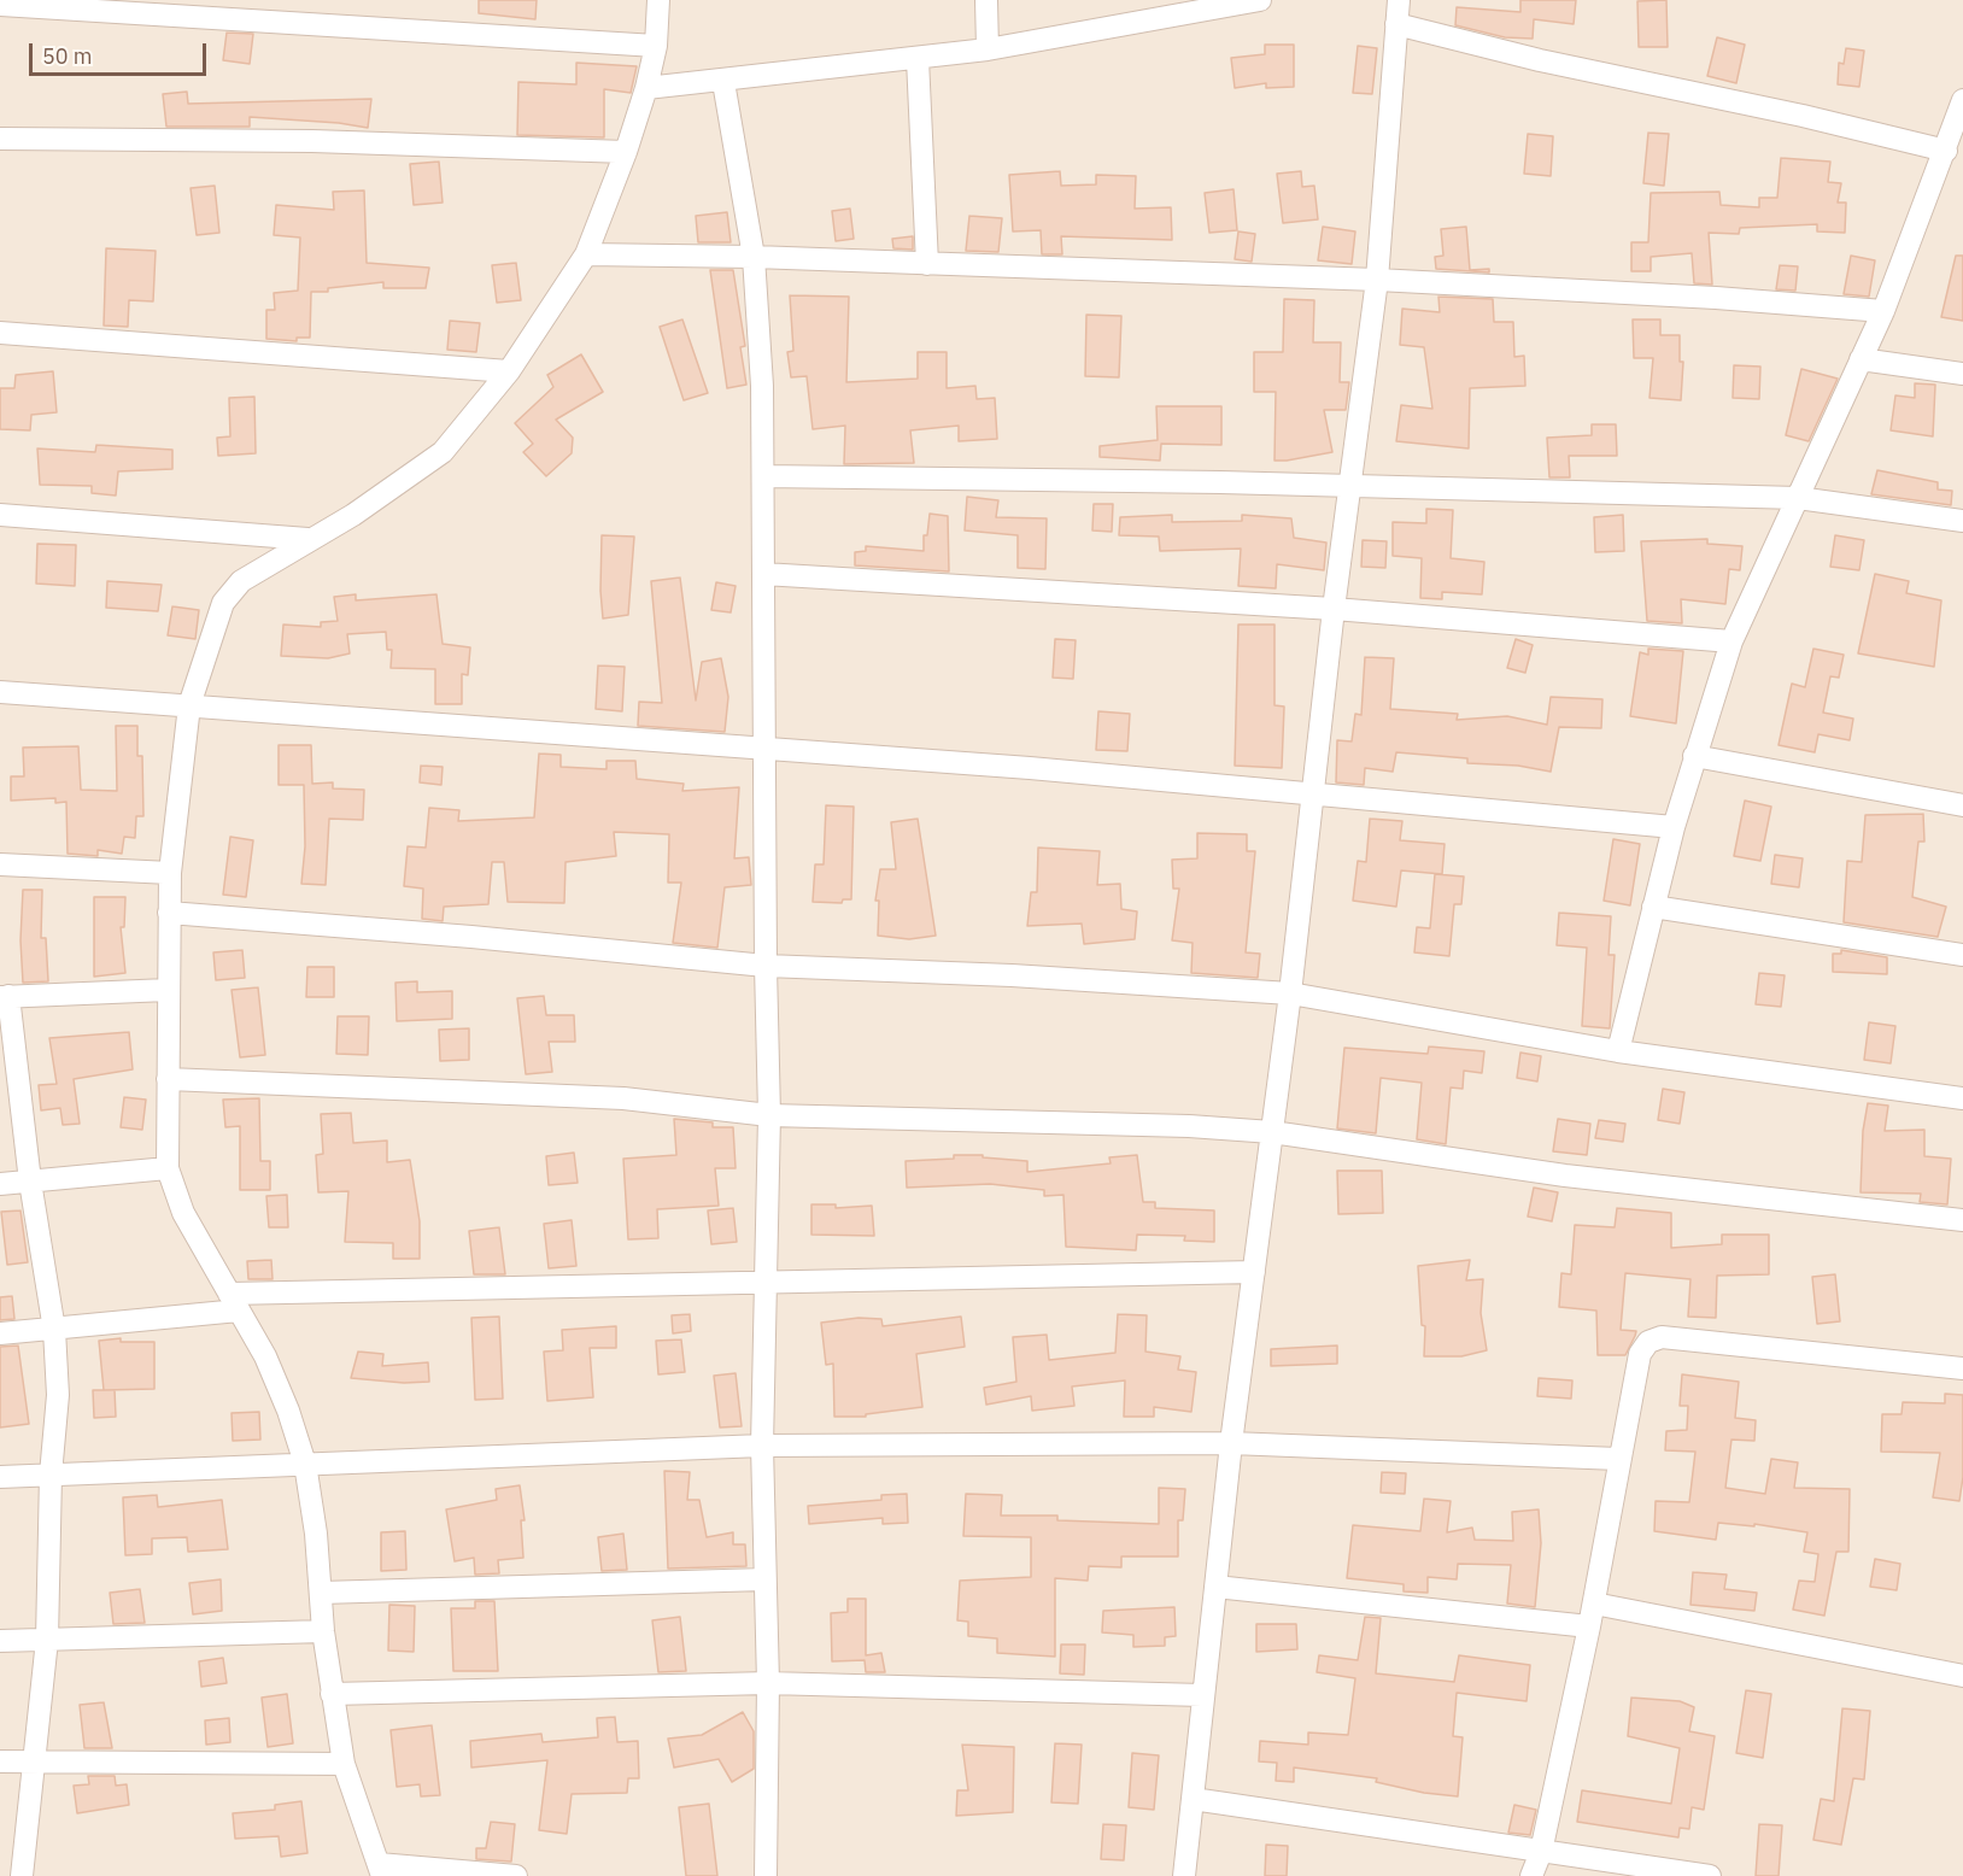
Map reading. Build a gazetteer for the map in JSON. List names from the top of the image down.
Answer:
{
  "scale_bar": "50 m"
}
